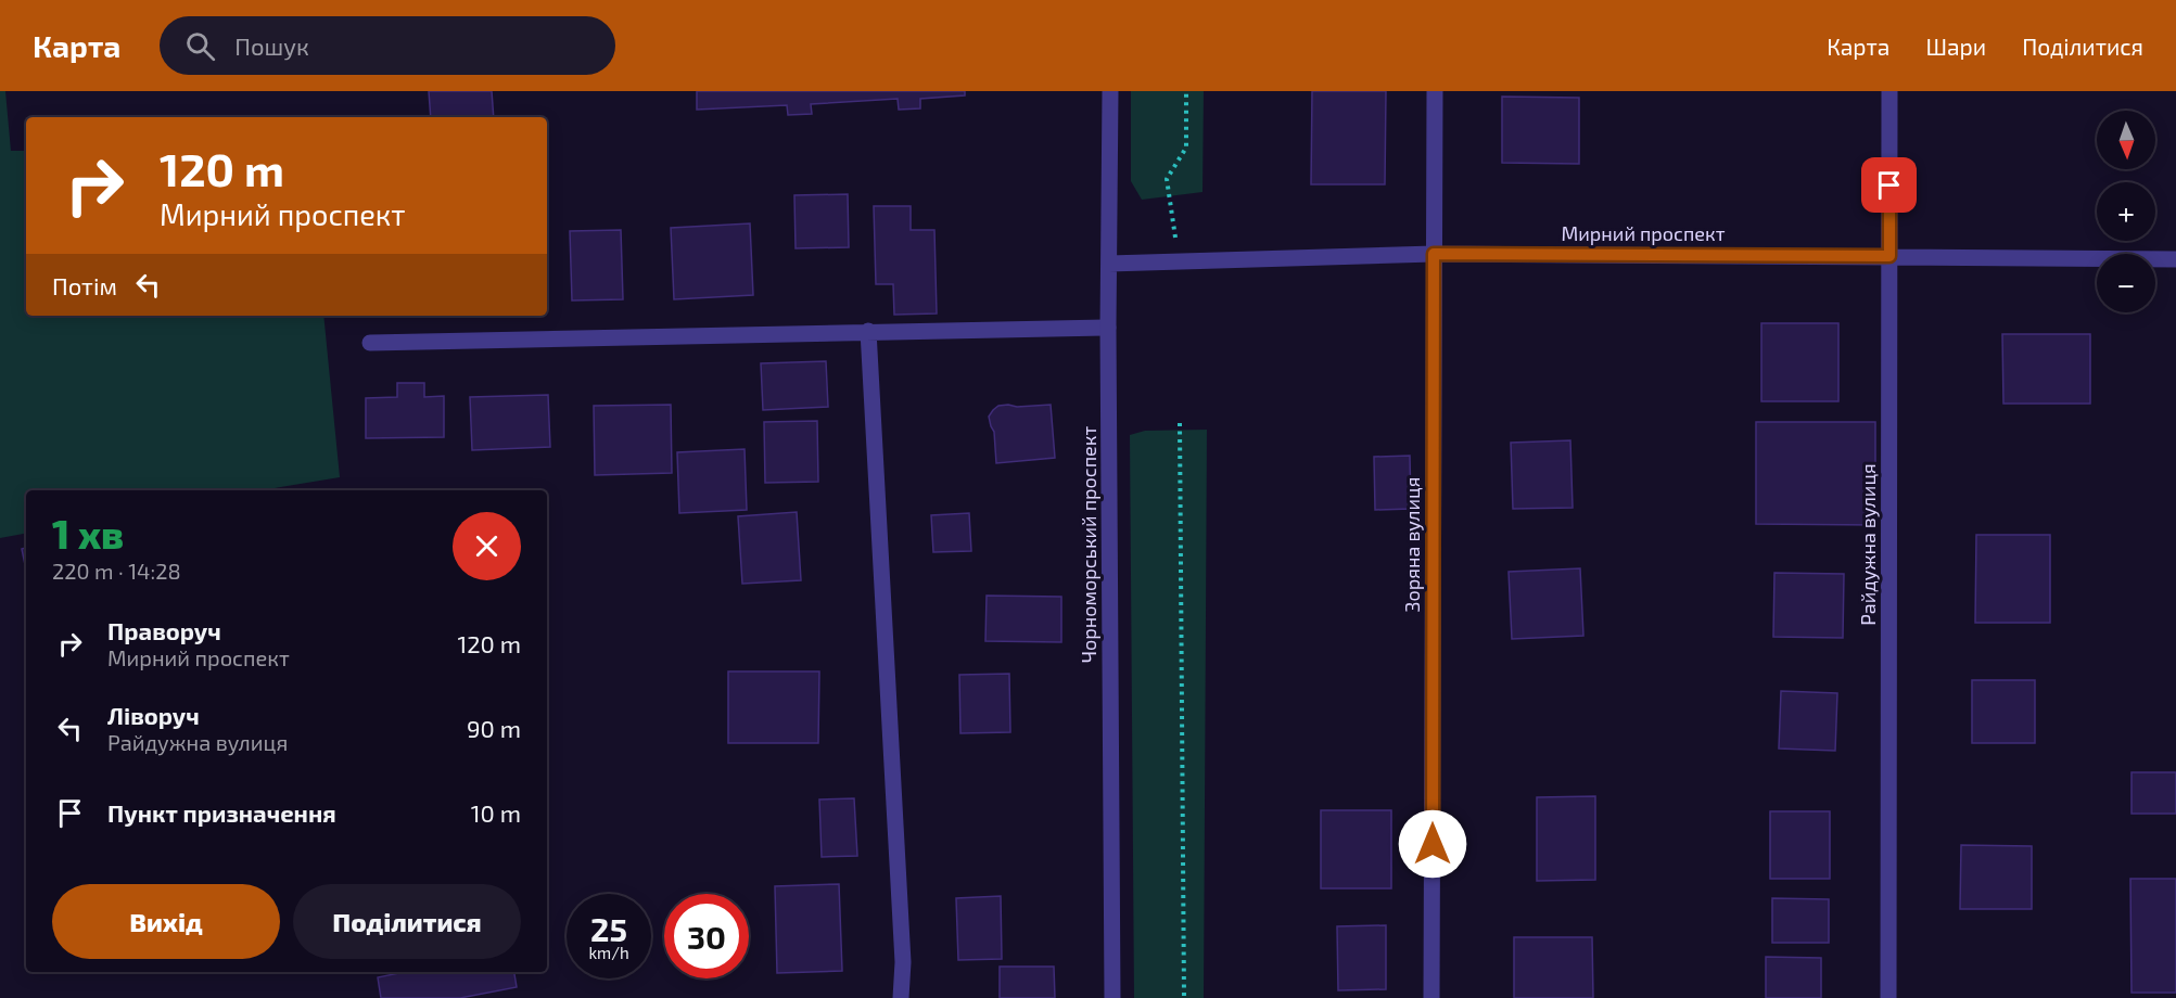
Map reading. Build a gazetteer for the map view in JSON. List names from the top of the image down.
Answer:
{
  "streets": {
    "street": [
      "Мирний проспект",
      "Чорноморський проспект",
      "Зоряна вулиця",
      "Райдужна вулиця"
    ]
  },
  "crossings": [
    ["Мирний проспект", "Чорноморський проспект"],
    ["Мирний проспект", "Зоряна вулиця"],
    ["Мирний проспект", "Райдужна вулиця"]
  ],
  "north": "bottom",
  "page": {
    "header": "Карта",
    "search": "Пошук",
    "nav": ["Карта", "Шари", "Поділитися"],
    "map_buttons": ["+", "−"],
    "turn": ["120 m", "Мирний проспект"],
    "then": "Потім",
    "heading": ["1 хв", "220 m · 14:28"],
    "list": [
      {
        "name": "Праворуч",
        "note": "Мирний проспект",
        "value": "120 m"
      },
      {
        "name": "Ліворуч",
        "note": "Райдужна вулиця",
        "value": "90 m"
      },
      {
        "name": "Пункт призначення",
        "value": "10 m"
      }
    ],
    "buttons": ["Вихід", "Поділитися"],
    "speed": "25 km/h",
    "limit": "30"
  }
}
